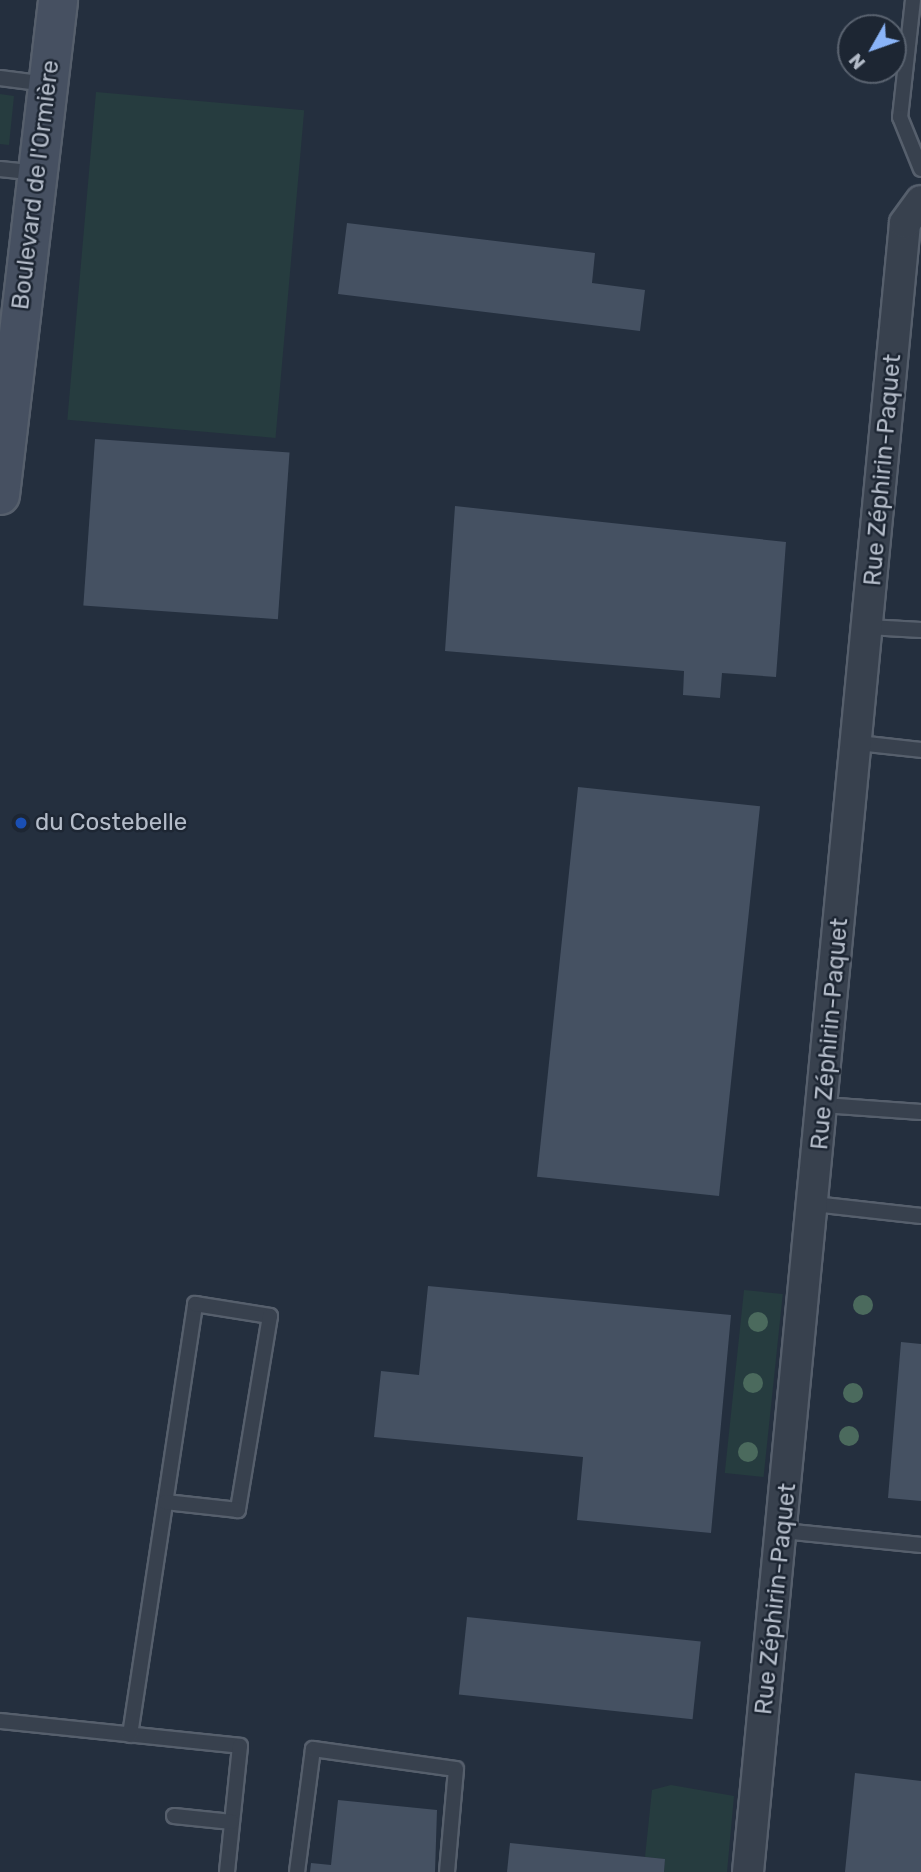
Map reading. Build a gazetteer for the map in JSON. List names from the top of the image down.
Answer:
{
  "streets": {
    "main road": ["Boulevard de l'Ormière"],
    "street": ["Rue Zéphirin-Paquet"]
  },
  "places": ["du Costebelle"],
  "north": "bottom left"
}
